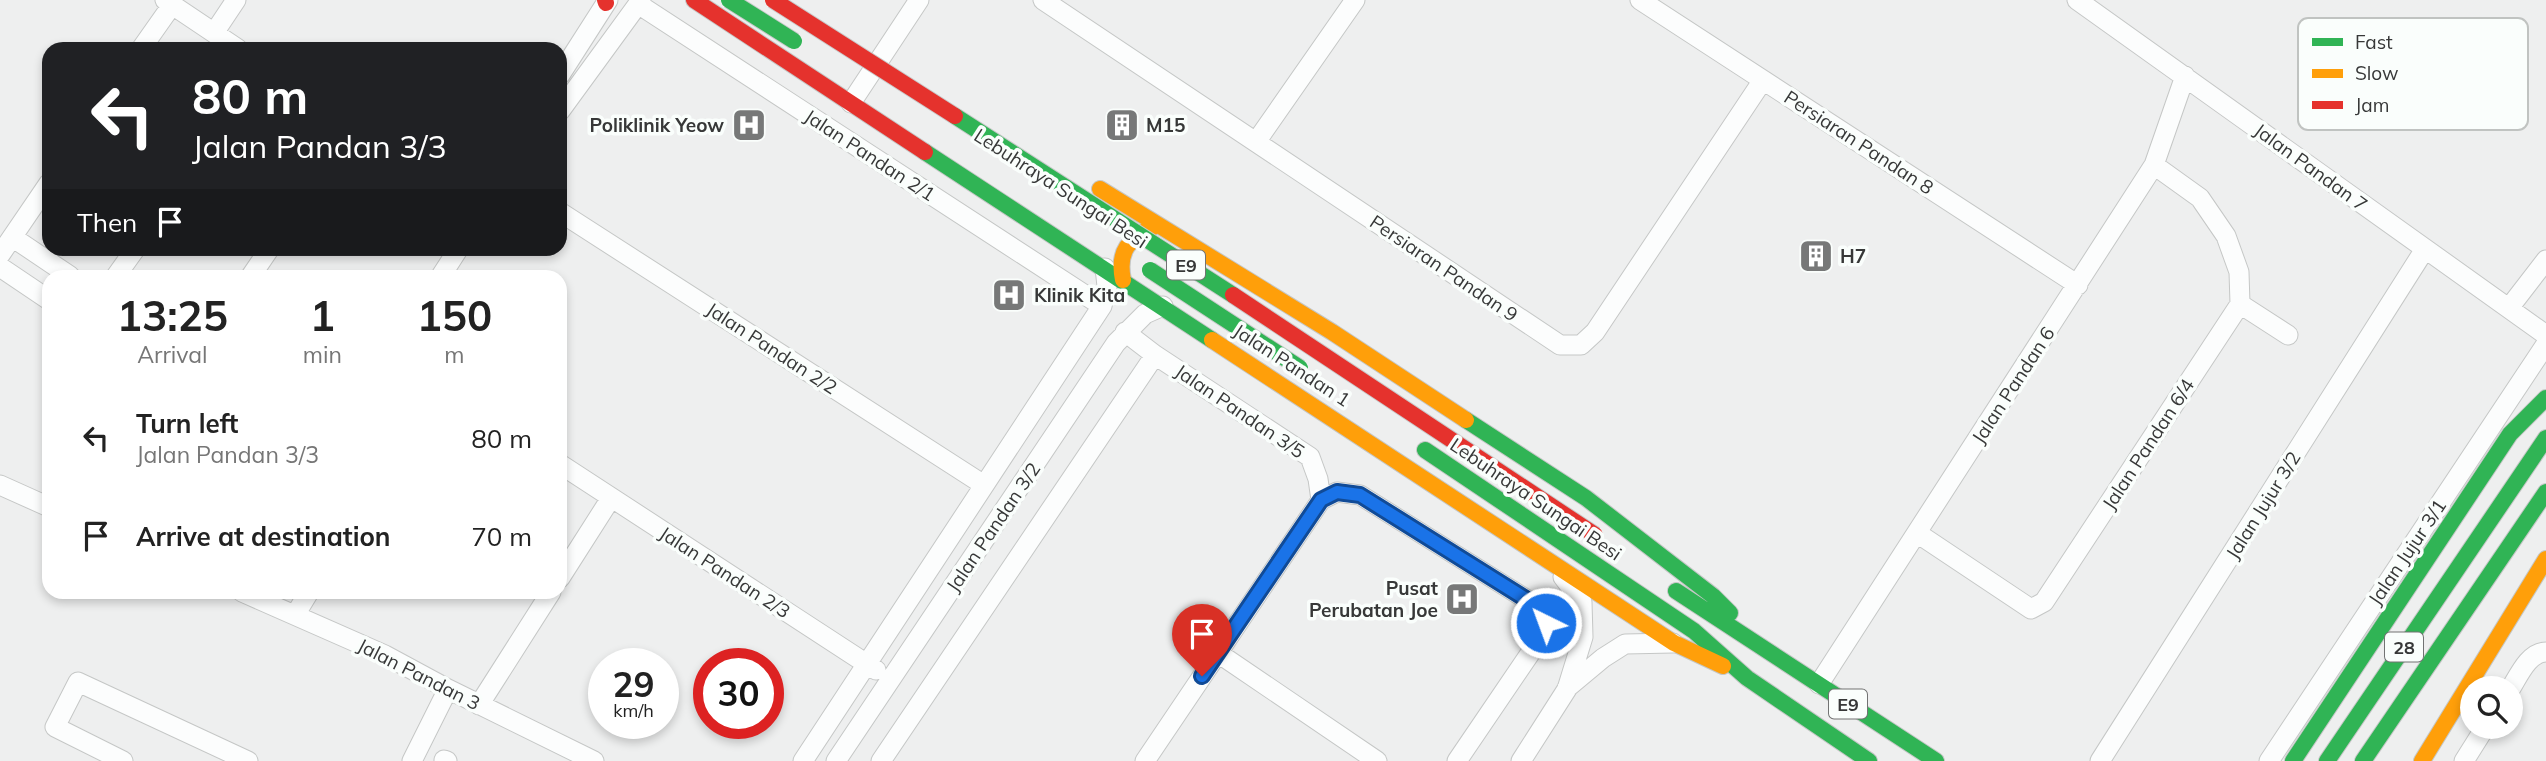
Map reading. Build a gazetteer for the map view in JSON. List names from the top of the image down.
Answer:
{
  "streets": {
    "main road": [
      "Lebuhraya Sungai Besi",
      "E9",
      "Jalan Pandan 1",
      "28"
    ],
    "street": [
      "Persiaran Pandan 8",
      "Jalan Pandan 2/1",
      "Jalan Pandan 7",
      "Persiaran Pandan 9",
      "Jalan Pandan 2/2",
      "Jalan Pandan 6",
      "Jalan Pandan 3/5",
      "Jalan Pandan 6/4",
      "Jalan Jujur 3/2",
      "Jalan Pandan 3/2",
      "Jalan Jujur 3/1",
      "Jalan Pandan 2/3",
      "Jalan Pandan 3"
    ]
  },
  "crossings": [
    ["Persiaran Pandan 8", "Persiaran Pandan 9"],
    ["Persiaran Pandan 8", "Jalan Pandan 6"],
    ["Jalan Pandan 7", "Jalan Pandan 6"],
    ["Jalan Pandan 7", "Jalan Jujur 3/2"],
    ["Lebuhraya Sungai Besi", "Jalan Pandan 1"],
    ["E9", "Jalan Pandan 6"],
    ["Jalan Pandan 1", "Jalan Pandan 3/2"],
    ["Jalan Pandan 6", "Jalan Pandan 6/4"],
    ["Jalan Pandan 3/5", "Jalan Pandan 3/2"],
    ["Jalan Pandan 3/2", "Jalan Pandan 2/3"]
  ],
  "places": {
    "hospital": ["Poliklinik Yeow", "Klinik Kita", "Pusat Perubatan Joe"],
    "building": ["M15", "H7"]
  },
  "legend": ["Fast", "Slow", "Jam"],
  "page": {
    "turn": ["80 m", "Jalan Pandan 3/3"],
    "then": "Then",
    "eta": [
      "13:25",
      "Arrival",
      "1",
      "min",
      "150",
      "m"
    ],
    "list": [
      {
        "name": "Turn left",
        "note": "Jalan Pandan 3/3",
        "value": "80 m"
      },
      {
        "name": "Arrive at destination",
        "value": "70 m"
      }
    ],
    "speed": "29 km/h",
    "limit": "30"
  }
}
